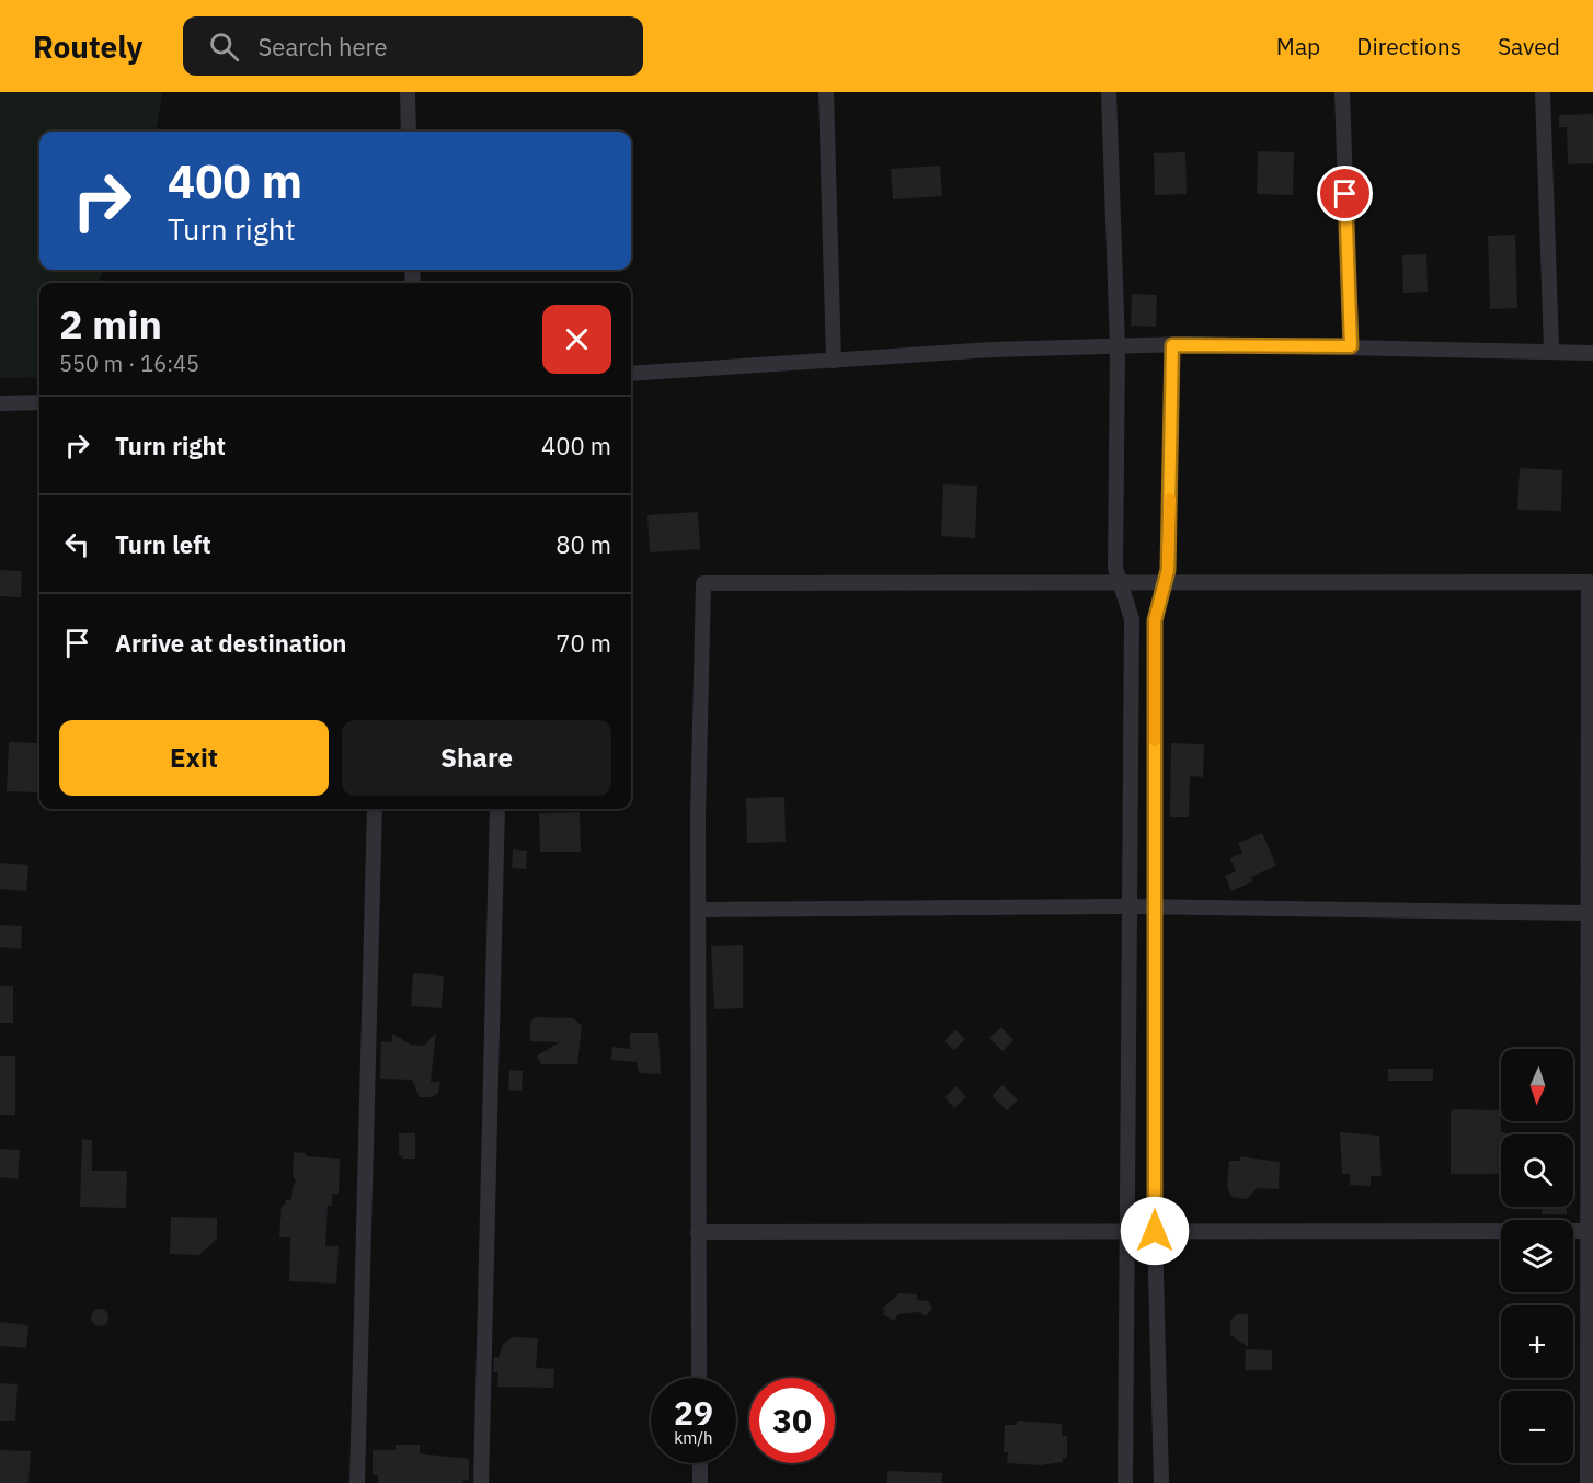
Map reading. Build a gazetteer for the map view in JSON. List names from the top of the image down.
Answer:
{
  "north": "bottom",
  "page": {
    "header": "Routely",
    "search": "Search here",
    "nav": ["Map", "Directions", "Saved"],
    "turn": ["400 m", "Turn right"],
    "heading": ["2 min", "550 m · 16:45"],
    "list": [
      {
        "name": "Turn right",
        "value": "400 m"
      },
      {
        "name": "Turn left",
        "value": "80 m"
      },
      {
        "name": "Arrive at destination",
        "value": "70 m"
      }
    ],
    "buttons": ["Exit", "Share"],
    "map_buttons": ["+", "−"],
    "speed": "29 km/h",
    "limit": "30"
  }
}
